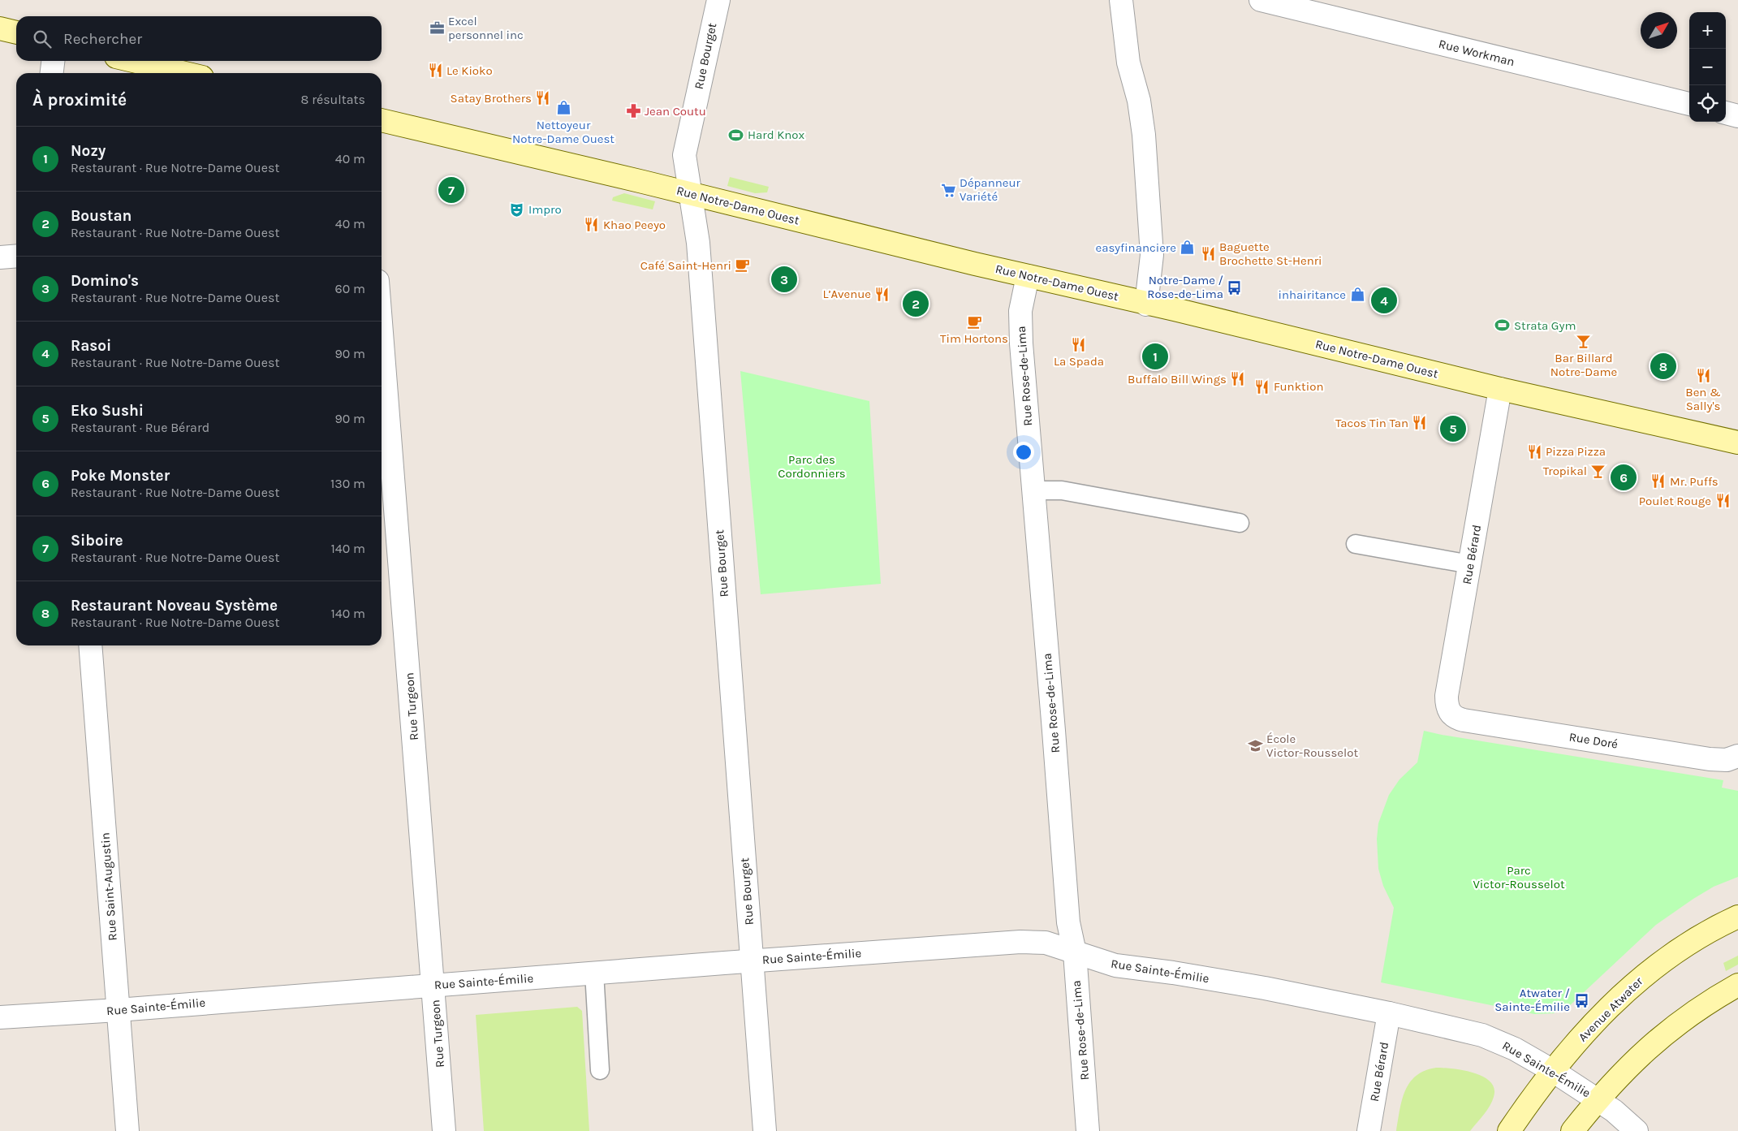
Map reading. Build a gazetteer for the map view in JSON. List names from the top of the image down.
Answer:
{
  "streets": {
    "main road": ["Rue Notre-Dame Ouest", "Avenue Atwater"],
    "street": [
      "Rue Workman",
      "Rue Bourget",
      "Rue Rose-de-Lima",
      "Rue Bérard",
      "Rue Turgeon",
      "Rue Doré",
      "Rue Saint-Augustin",
      "Rue Sainte-Émilie"
    ]
  },
  "crossings": [
    ["Rue Bourget", "Rue Notre-Dame Ouest"],
    ["Rue Bourget", "Rue Sainte-Émilie"],
    ["Rue Notre-Dame Ouest", "Rue Rose-de-Lima"],
    ["Rue Notre-Dame Ouest", "Rue Bérard"],
    ["Rue Rose-de-Lima", "Rue Sainte-Émilie"],
    ["Rue Bérard", "Rue Doré"],
    ["Rue Bérard", "Rue Sainte-Émilie"],
    ["Rue Turgeon", "Rue Sainte-Émilie"],
    ["Rue Saint-Augustin", "Rue Sainte-Émilie"],
    ["Rue Sainte-Émilie", "Avenue Atwater"]
  ],
  "parks": ["Parc des Cordonniers", "Parc Victor-Rousselot"],
  "places": {
    "office": ["Excel personnel inc"],
    "restaurant": [
      "Le Kioko",
      "Satay Brothers",
      "Khao Peeyo",
      "Baguette Brochette St-Henri",
      "L’Avenue",
      "La Spada",
      "Ben & Sally's",
      "Buffalo Bill Wings",
      "Funktion",
      "Tacos Tin Tan",
      "Pizza Pizza",
      "Mr. Puffs",
      "Poulet Rouge"
    ],
    "shop": ["Nettoyeur Notre-Dame Ouest", "easyfinanciere", "inhairitance"],
    "pharmacy": ["Jean Coutu"],
    "sports": ["Hard Knox", "Strata Gym"],
    "supermarket": ["Dépanneur Variété"],
    "theatre": ["Impro"],
    "cafe": ["Café Saint-Henri", "Tim Hortons"],
    "bus stop": ["Notre-Dame / Rose-de-Lima", "Atwater / Sainte-Émilie"],
    "bar": ["Bar Billard Notre-Dame", "Tropikal"],
    "school or university": ["École Victor-Rousselot"]
  },
  "north": "top right",
  "page": {
    "map_buttons": ["+", "−"],
    "search": "Rechercher",
    "heading": ["À proximité", "8 résultats"],
    "list": [
      {
        "mark": "1",
        "name": "Nozy",
        "note": "Restaurant · Rue Notre-Dame Ouest",
        "value": "40 m"
      },
      {
        "mark": "2",
        "name": "Boustan",
        "note": "Restaurant · Rue Notre-Dame Ouest",
        "value": "40 m"
      },
      {
        "mark": "3",
        "name": "Domino's",
        "note": "Restaurant · Rue Notre-Dame Ouest",
        "value": "60 m"
      },
      {
        "mark": "4",
        "name": "Rasoi",
        "note": "Restaurant · Rue Notre-Dame Ouest",
        "value": "90 m"
      },
      {
        "mark": "5",
        "name": "Eko Sushi",
        "note": "Restaurant · Rue Bérard",
        "value": "90 m"
      },
      {
        "mark": "6",
        "name": "Poke Monster",
        "note": "Restaurant · Rue Notre-Dame Ouest",
        "value": "130 m"
      },
      {
        "mark": "7",
        "name": "Siboire",
        "note": "Restaurant · Rue Notre-Dame Ouest",
        "value": "140 m"
      },
      {
        "mark": "8",
        "name": "Restaurant Noveau Système",
        "note": "Restaurant · Rue Notre-Dame Ouest",
        "value": "140 m"
      }
    ],
    "pins": [
      "7",
      "3",
      "4",
      "2",
      "1",
      "8",
      "5",
      "6"
    ]
  }
}
